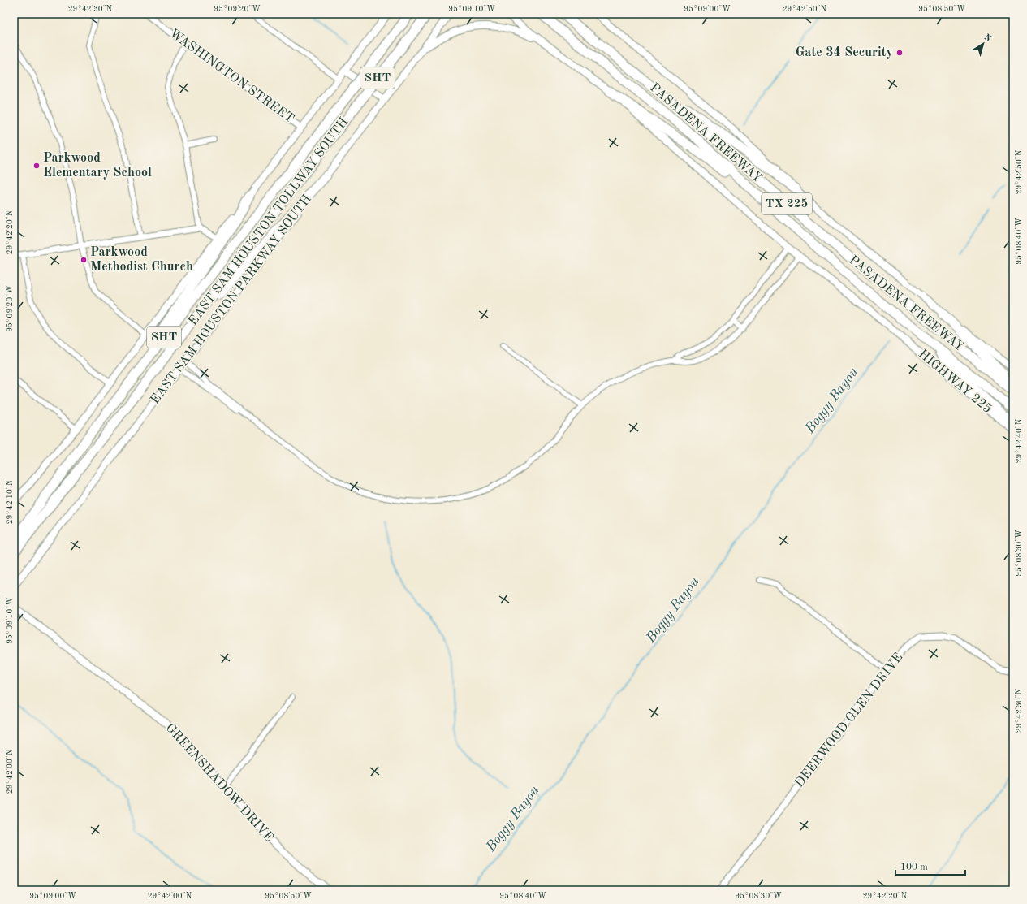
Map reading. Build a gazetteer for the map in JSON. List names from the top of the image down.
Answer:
{
  "streets": {
    "highway": [
      "SHT",
      "PASADENA FREEWAY",
      "TX 225",
      "EAST SAM HOUSTON TOLLWAY SOUTH"
    ],
    "main road": ["EAST SAM HOUSTON PARKWAY SOUTH", "HIGHWAY 225", "GREENSHADOW DRIVE"],
    "street": ["WASHINGTON STREET", "DEERWOOD GLEN DRIVE"]
  },
  "crossings": [
    ["PASADENA FREEWAY", "TX 225"]
  ],
  "water": ["Boggy Bayou"],
  "places": ["Gate 34 Security", "Parkwood Elementary School", "Parkwood Methodist Church"],
  "scale_bar": "100 m",
  "north": "top right",
  "coordinates": [
    "29°42'30\"N",
    "95°09'20\"W",
    "95°09'10\"W",
    "95°09'00\"W",
    "29°42'50\"N",
    "95°08'50\"W",
    "29°42'20\"N",
    "95°08'40\"W",
    "29°42'40\"N",
    "29°42'10\"N",
    "95°08'30\"W",
    "29°42'00\"N"
  ]
}
